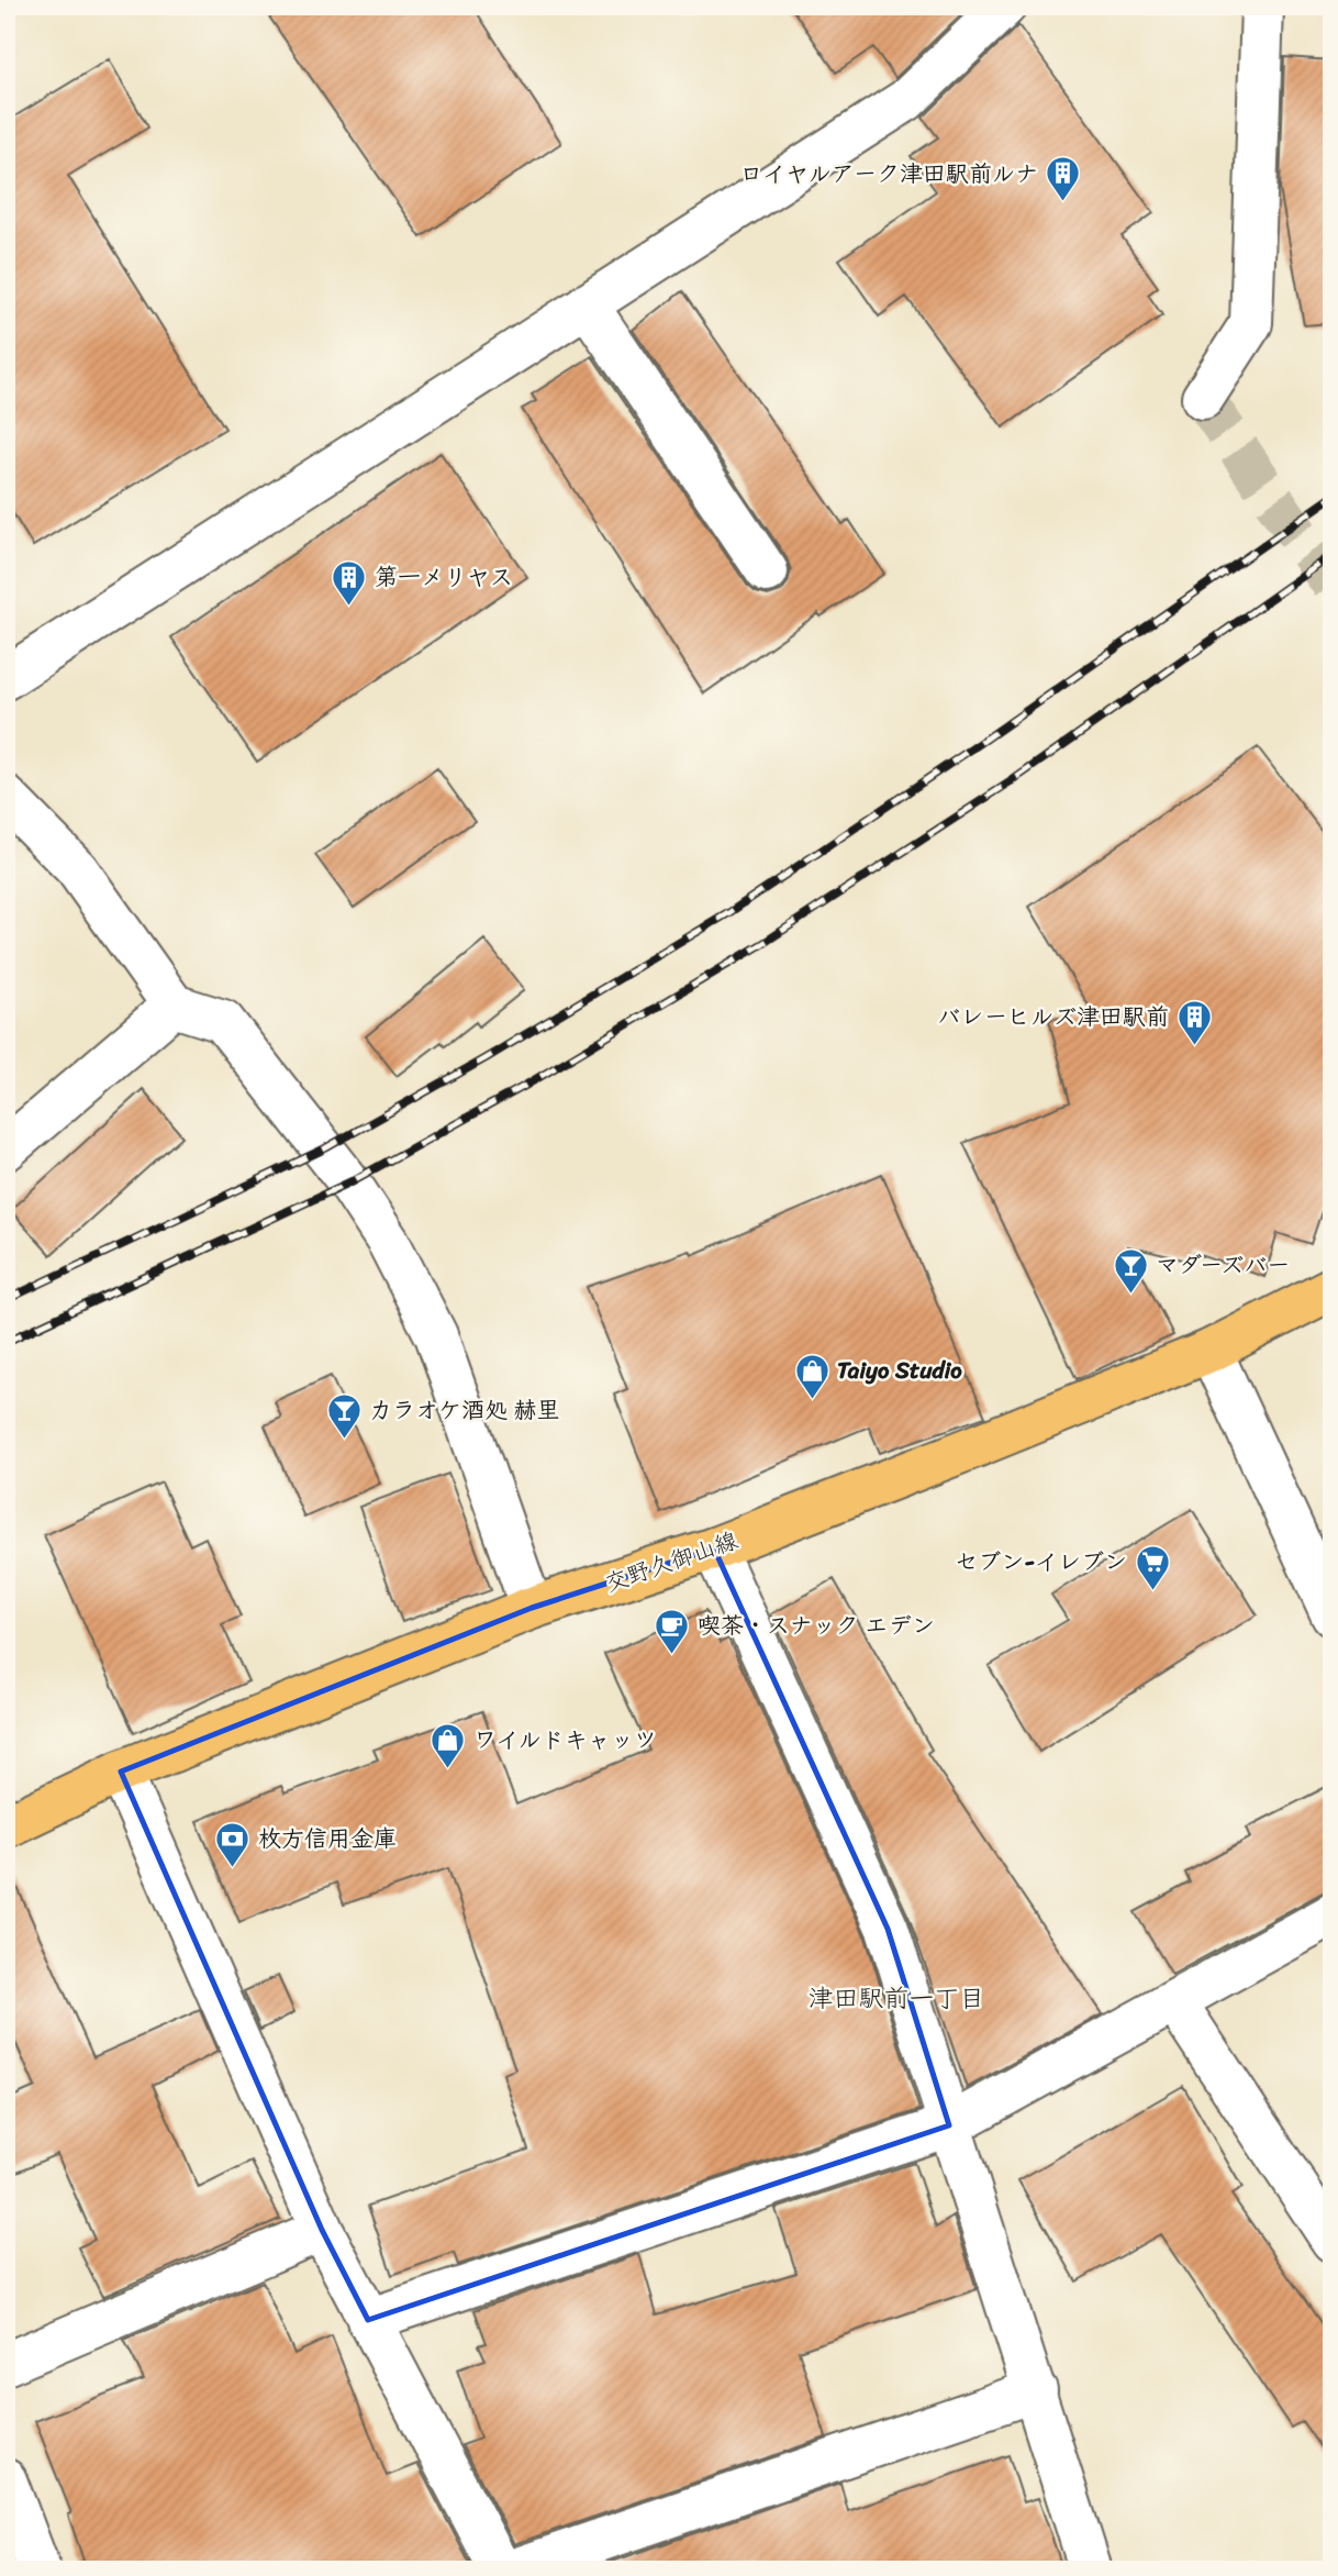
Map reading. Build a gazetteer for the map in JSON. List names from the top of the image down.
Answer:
{
  "streets": {
    "main road": ["交野久御山線"]
  },
  "districts": ["津田駅前一丁目"],
  "places": {
    "building": ["ロイヤルアーク津田駅前ルナ", "第一メリヤス", "バレーヒルズ津田駅前"],
    "bar": ["マダーズバー", "カラオケ酒処 赫里"],
    "shop": ["Taiyo Studio", "ワイルドキャッツ"],
    "supermarket": ["セブン-イレブン"],
    "cafe": ["喫茶・スナック エデン"],
    "bank": ["枚方信用金庫"]
  }
}
